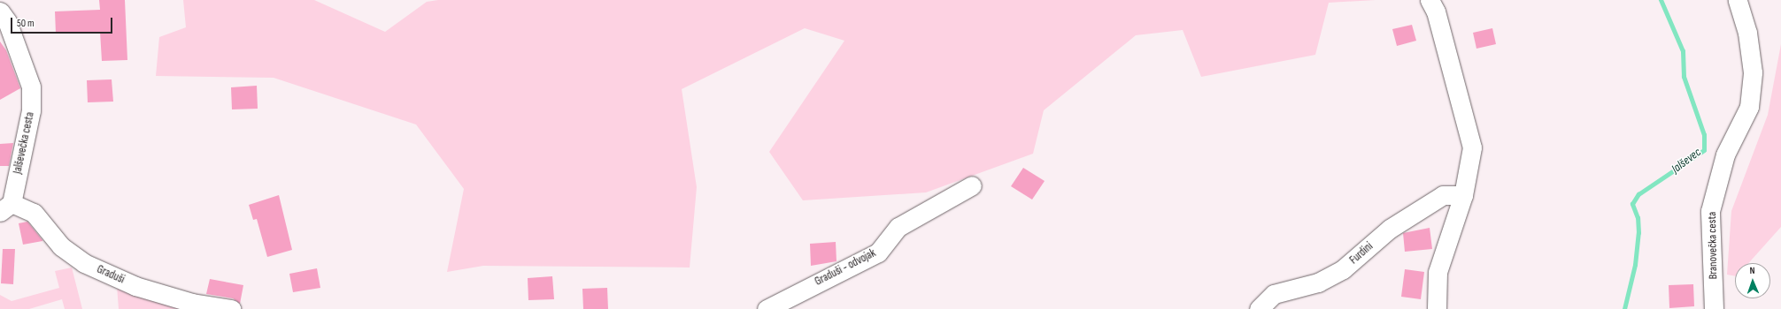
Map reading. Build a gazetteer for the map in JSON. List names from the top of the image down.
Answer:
{
  "streets": {
    "street": [
      "Jalševečka cesta",
      "Branovečka cesta",
      "Furdini",
      "Graduši - odvojak",
      "Graduši"
    ]
  },
  "crossings": [
    ["Jalševečka cesta", "Graduši"]
  ],
  "water": ["Jalševec"],
  "scale_bar": "50 m",
  "north": "top"
}
